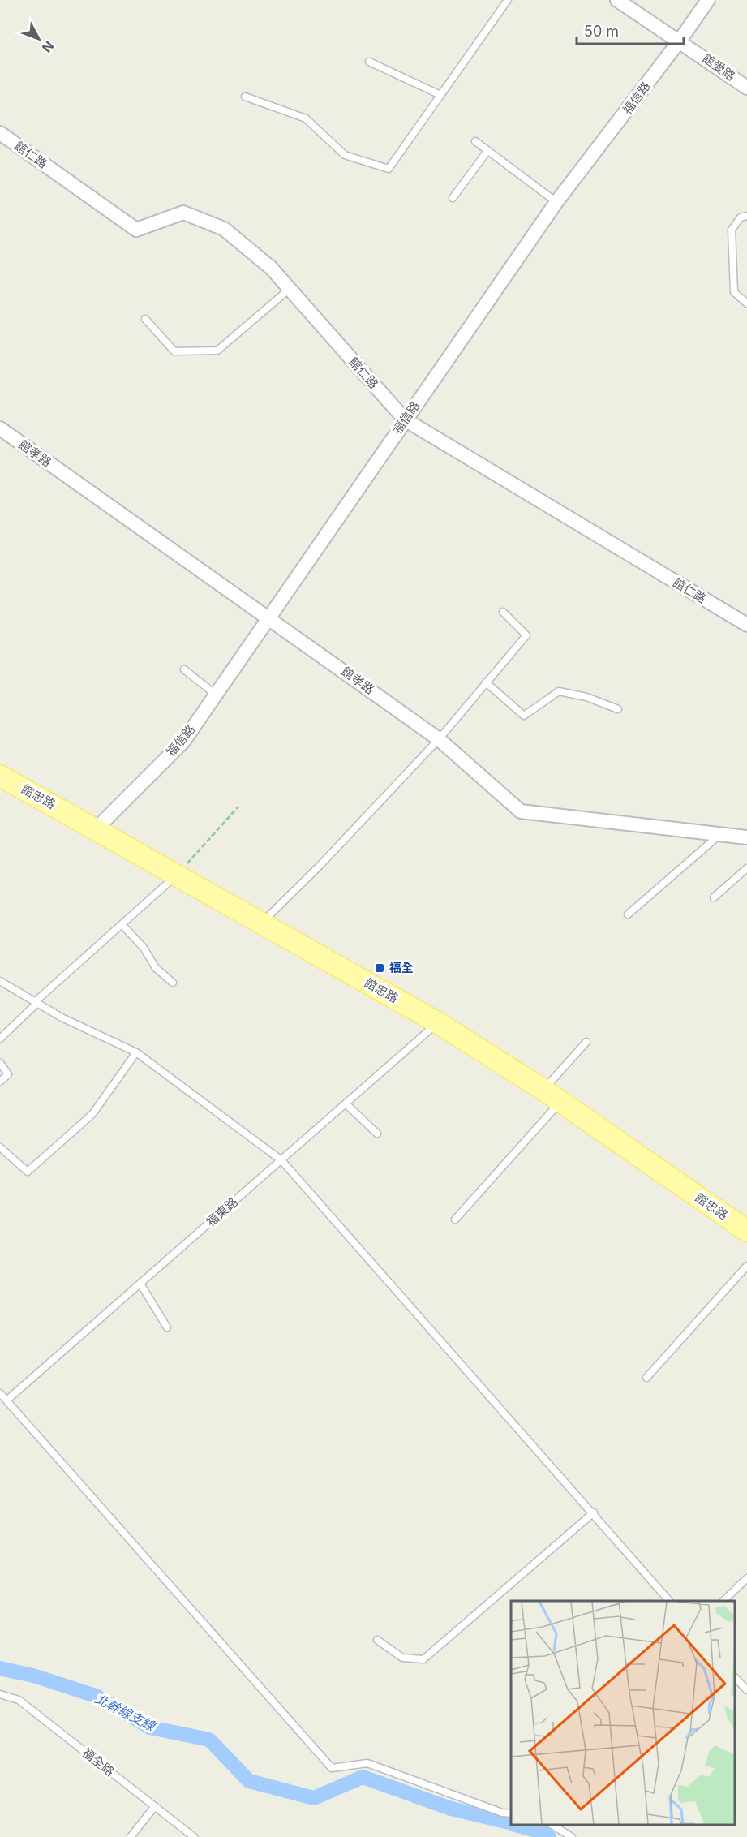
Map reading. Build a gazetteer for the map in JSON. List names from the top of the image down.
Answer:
{
  "streets": {
    "main road": ["館忠路"],
    "street": [
      "館愛路",
      "福信路",
      "館仁路",
      "館孝路"
    ],
    "lane": ["福東路", "福全路"]
  },
  "crossings": [
    ["館愛路", "福信路"],
    ["福信路", "館仁路"],
    ["福信路", "館孝路"],
    ["福信路", "館忠路"],
    ["館忠路", "福東路"]
  ],
  "water": ["北幹線支線"],
  "places": {
    "transit": ["福全"]
  },
  "scale_bar": "50 m",
  "north": "bottom right"
}
